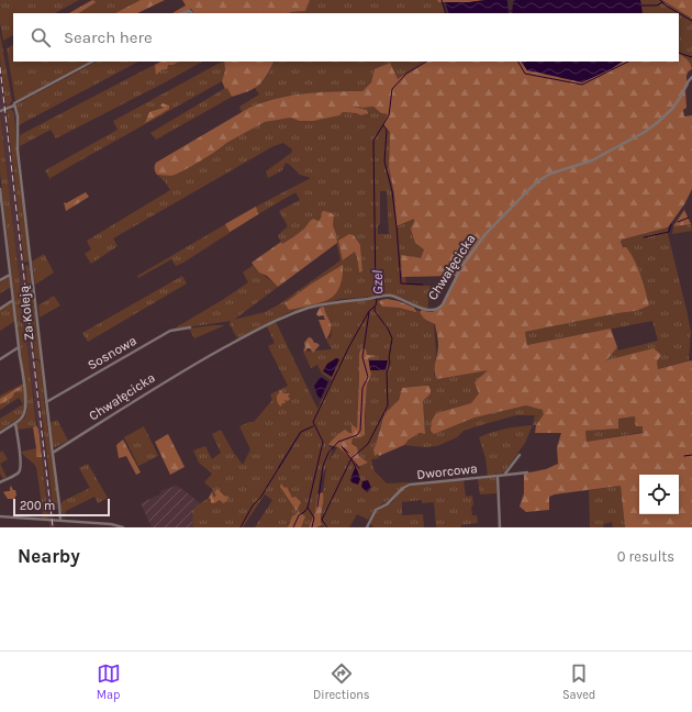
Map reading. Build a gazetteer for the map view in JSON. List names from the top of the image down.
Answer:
{
  "streets": {
    "street": [
      "Chwałęcicka",
      "Za Koleją",
      "Sosnowa",
      "Dworcowa"
    ]
  },
  "crossings": [
    ["Chwałęcicka", "Za Koleją"],
    ["Za Koleją", "Sosnowa"]
  ],
  "water": ["Gzel"],
  "scale_bar": "200 m",
  "page": {
    "search": "Search here",
    "scale": "200 m",
    "heading": ["Nearby", "0 results"],
    "nav": ["Map", "Directions", "Saved"]
  }
}
